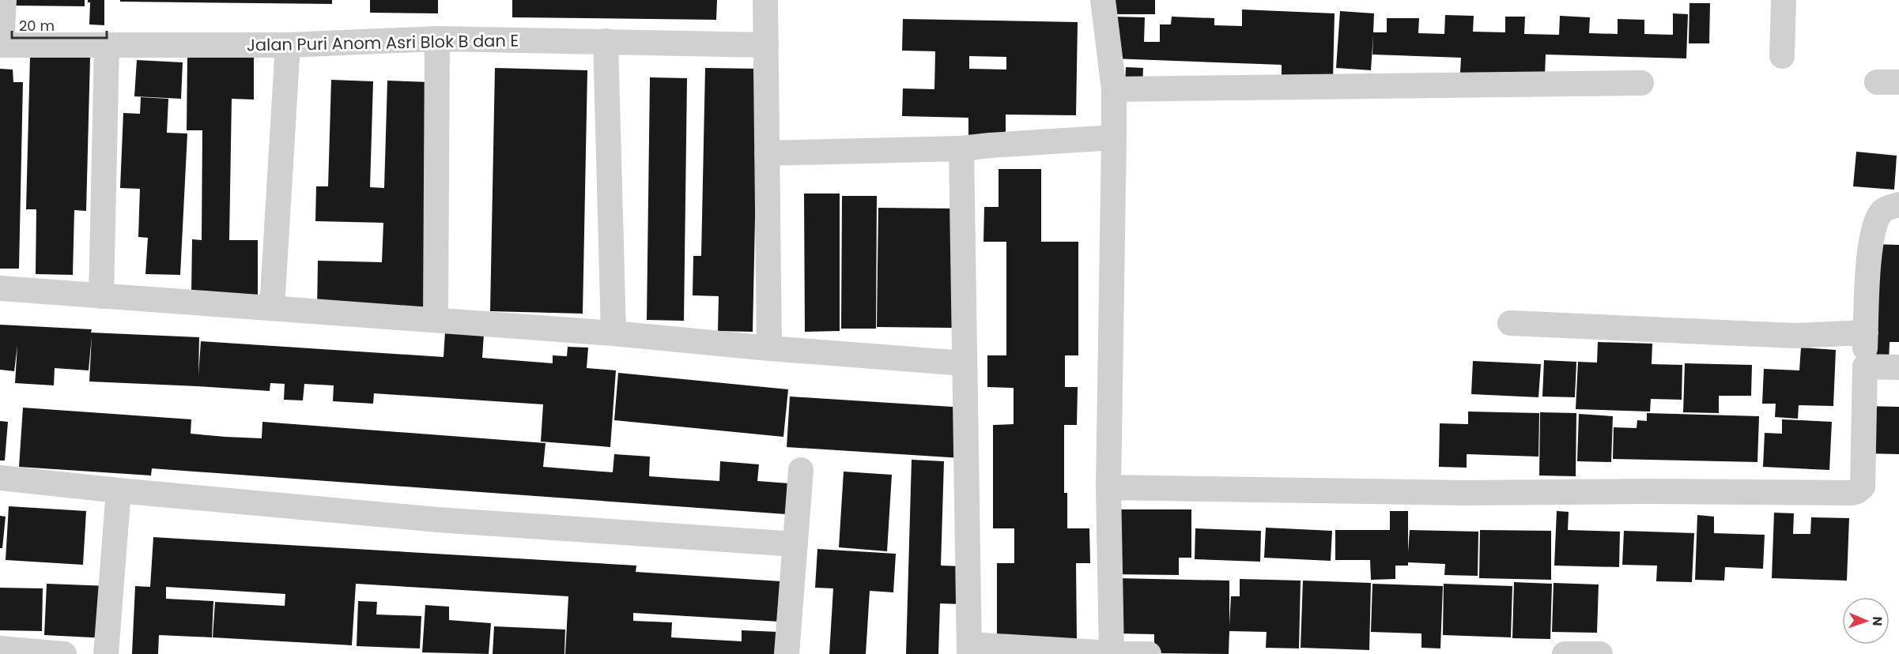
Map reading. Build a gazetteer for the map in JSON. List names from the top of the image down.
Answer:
{
  "streets": {
    "street": ["Jalan Puri Anom Asri Blok B dan E"]
  },
  "scale_bar": "20 m",
  "north": "right"
}
